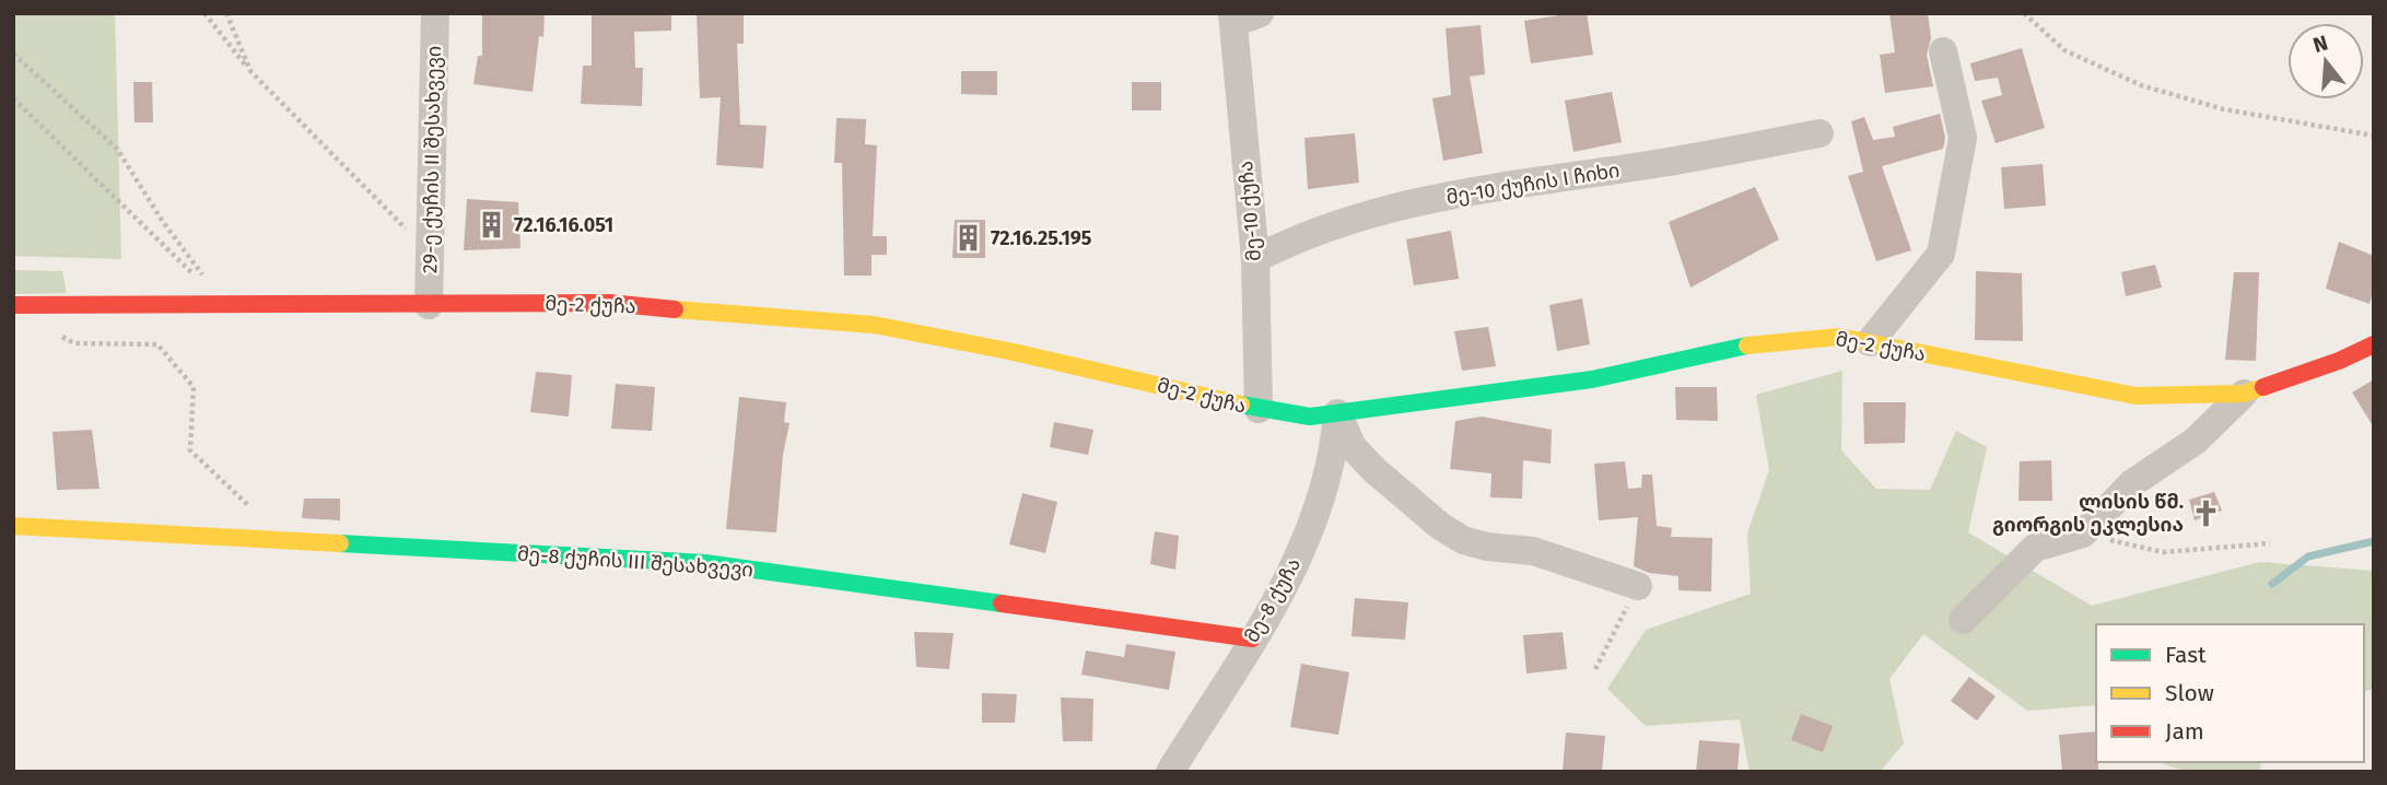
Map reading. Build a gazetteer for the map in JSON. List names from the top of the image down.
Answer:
{
  "streets": {
    "main road": ["მე-2 ქუჩა", "მე-8 ქუჩის III შესახვევი"],
    "street": [
      "29-ე ქუჩის II შესახვევი",
      "მე-10 ქუჩის I ჩიხი",
      "მე-10 ქუჩა",
      "მე-8 ქუჩა"
    ]
  },
  "crossings": [
    ["29-ე ქუჩის II შესახვევი", "მე-2 ქუჩა"],
    ["მე-10 ქუჩის I ჩიხი", "მე-10 ქუჩა"],
    ["მე-10 ქუჩა", "მე-2 ქუჩა"],
    ["მე-2 ქუჩა", "მე-8 ქუჩა"],
    ["მე-8 ქუჩის III შესახვევი", "მე-8 ქუჩა"]
  ],
  "places": {
    "building": ["72.16.16.051", "72.16.25.195"],
    "church": ["ლისის წმ. გიორგის ეკლესია"]
  },
  "legend": ["Fast", "Slow", "Jam"],
  "north": "top"
}
